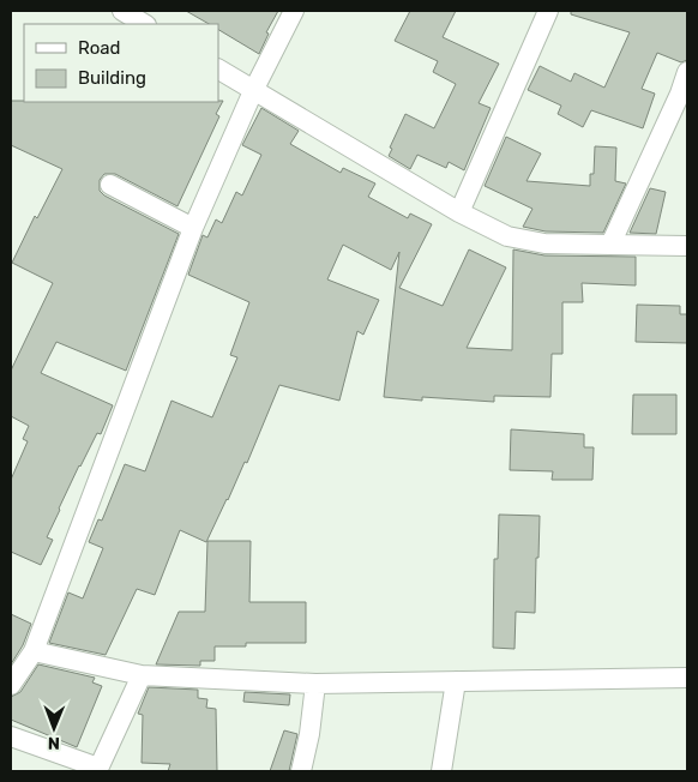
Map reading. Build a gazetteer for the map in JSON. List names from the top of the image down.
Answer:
{
  "legend": ["Road", "Building"],
  "north": "bottom"
}
